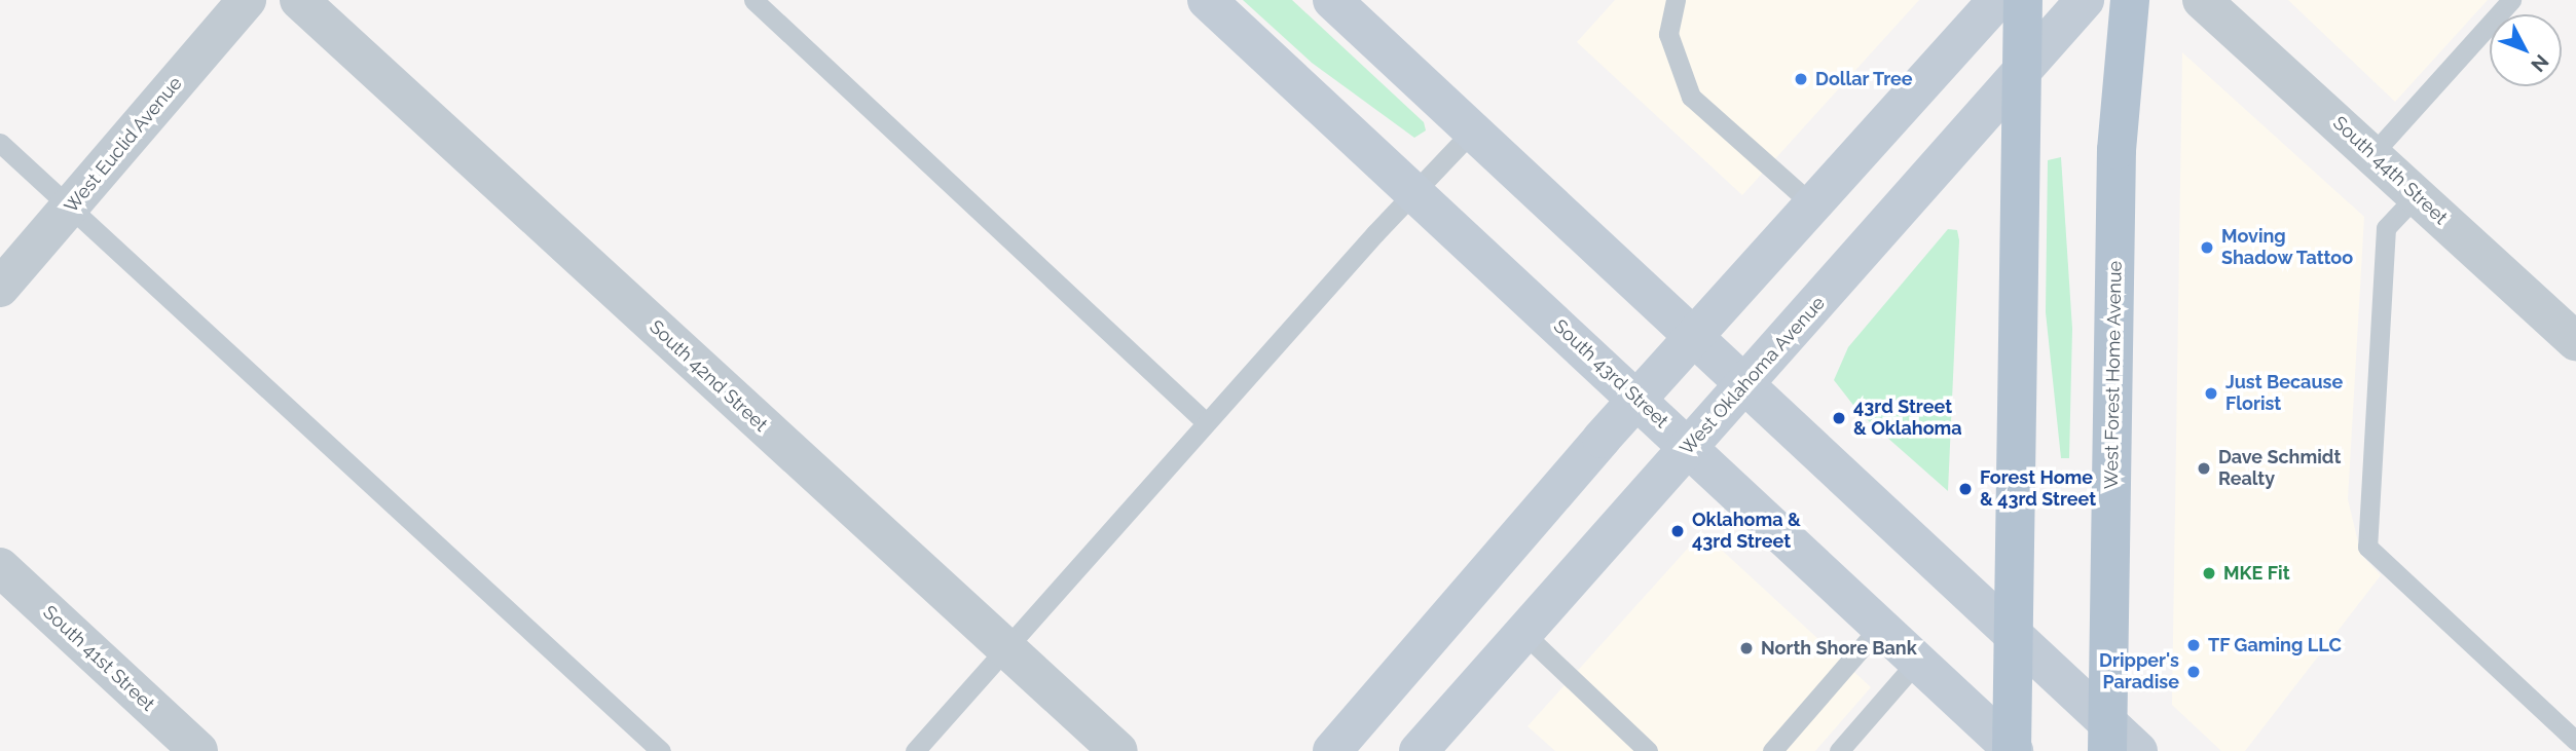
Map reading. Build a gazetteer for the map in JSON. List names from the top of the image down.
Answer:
{
  "streets": {
    "main road": ["South 43rd Street", "West Forest Home Avenue", "West Oklahoma Avenue"],
    "street": [
      "West Euclid Avenue",
      "South 44th Street",
      "South 42nd Street",
      "South 41st Street"
    ]
  },
  "crossings": [
    ["South 43rd Street", "West Oklahoma Avenue"]
  ],
  "places": [
    "Dollar Tree",
    "Moving Shadow Tattoo",
    "Just Because Florist",
    "43rd Street & Oklahoma",
    "Dave Schmidt Realty",
    "Forest Home & 43rd Street",
    "Oklahoma & 43rd Street",
    "MKE Fit",
    "TF Gaming LLC",
    "North Shore Bank",
    "Dripper's Paradise"
  ],
  "north": "bottom right"
}
